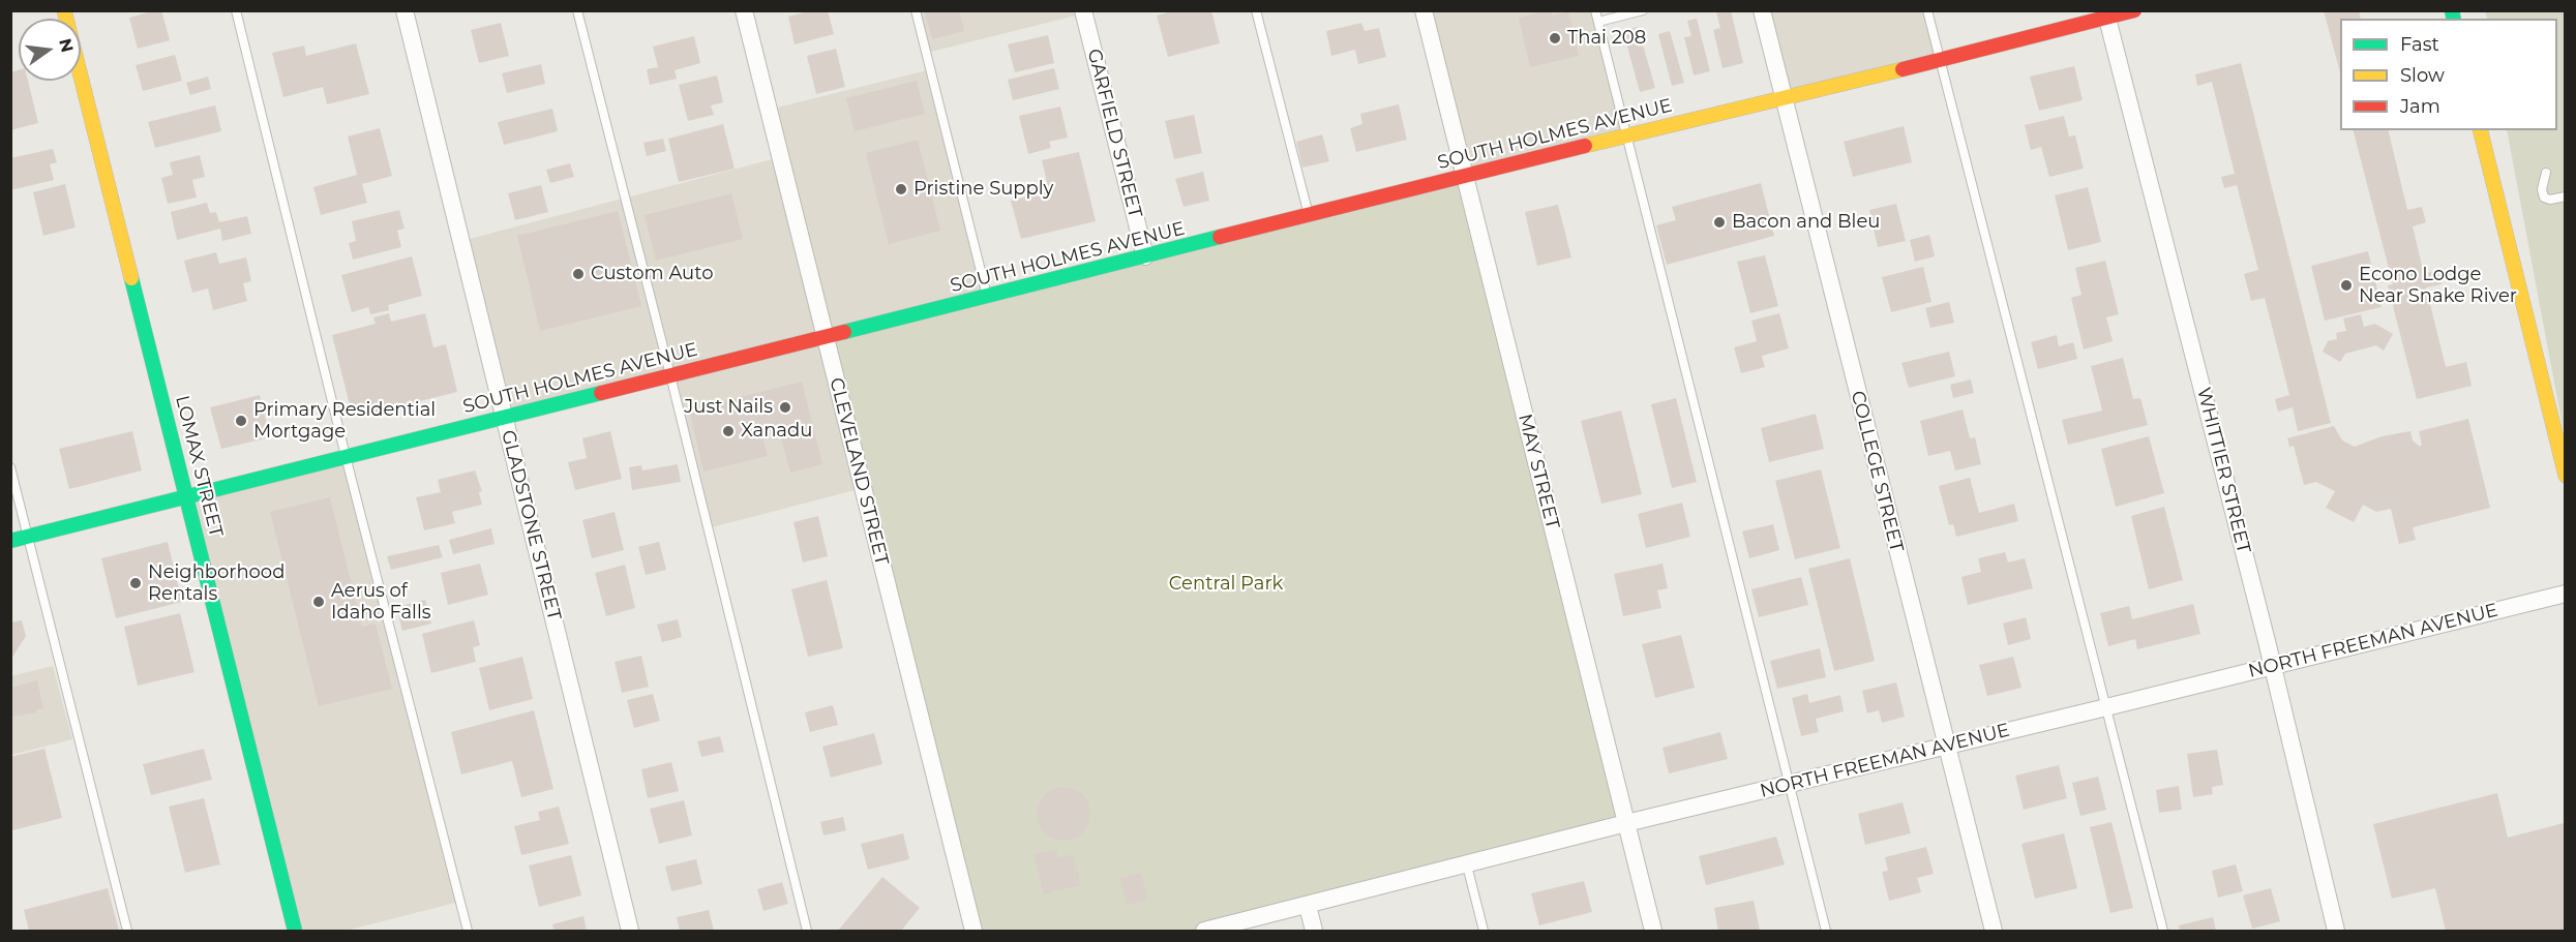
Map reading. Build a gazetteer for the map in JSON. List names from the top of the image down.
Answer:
{
  "streets": {
    "main road": ["SOUTH HOLMES AVENUE", "LOMAX STREET"],
    "street": [
      "GARFIELD STREET",
      "WHITTIER STREET",
      "CLEVELAND STREET",
      "MAY STREET",
      "COLLEGE STREET",
      "GLADSTONE STREET",
      "NORTH FREEMAN AVENUE"
    ]
  },
  "crossings": [
    ["GARFIELD STREET", "SOUTH HOLMES AVENUE"],
    ["SOUTH HOLMES AVENUE", "LOMAX STREET"],
    ["SOUTH HOLMES AVENUE", "WHITTIER STREET"],
    ["SOUTH HOLMES AVENUE", "CLEVELAND STREET"],
    ["SOUTH HOLMES AVENUE", "MAY STREET"],
    ["SOUTH HOLMES AVENUE", "COLLEGE STREET"],
    ["SOUTH HOLMES AVENUE", "GLADSTONE STREET"],
    ["WHITTIER STREET", "NORTH FREEMAN AVENUE"],
    ["MAY STREET", "NORTH FREEMAN AVENUE"],
    ["COLLEGE STREET", "NORTH FREEMAN AVENUE"]
  ],
  "parks": ["Central Park"],
  "places": [
    "Thai 208",
    "Pristine Supply",
    "Bacon and Bleu",
    "Custom Auto",
    "Econo Lodge Near Snake River",
    "Just Nails",
    "Primary Residential Mortgage",
    "Xanadu",
    "Neighborhood Rentals",
    "Aerus of Idaho Falls"
  ],
  "legend": ["Fast", "Slow", "Jam"],
  "north": "right"
}
